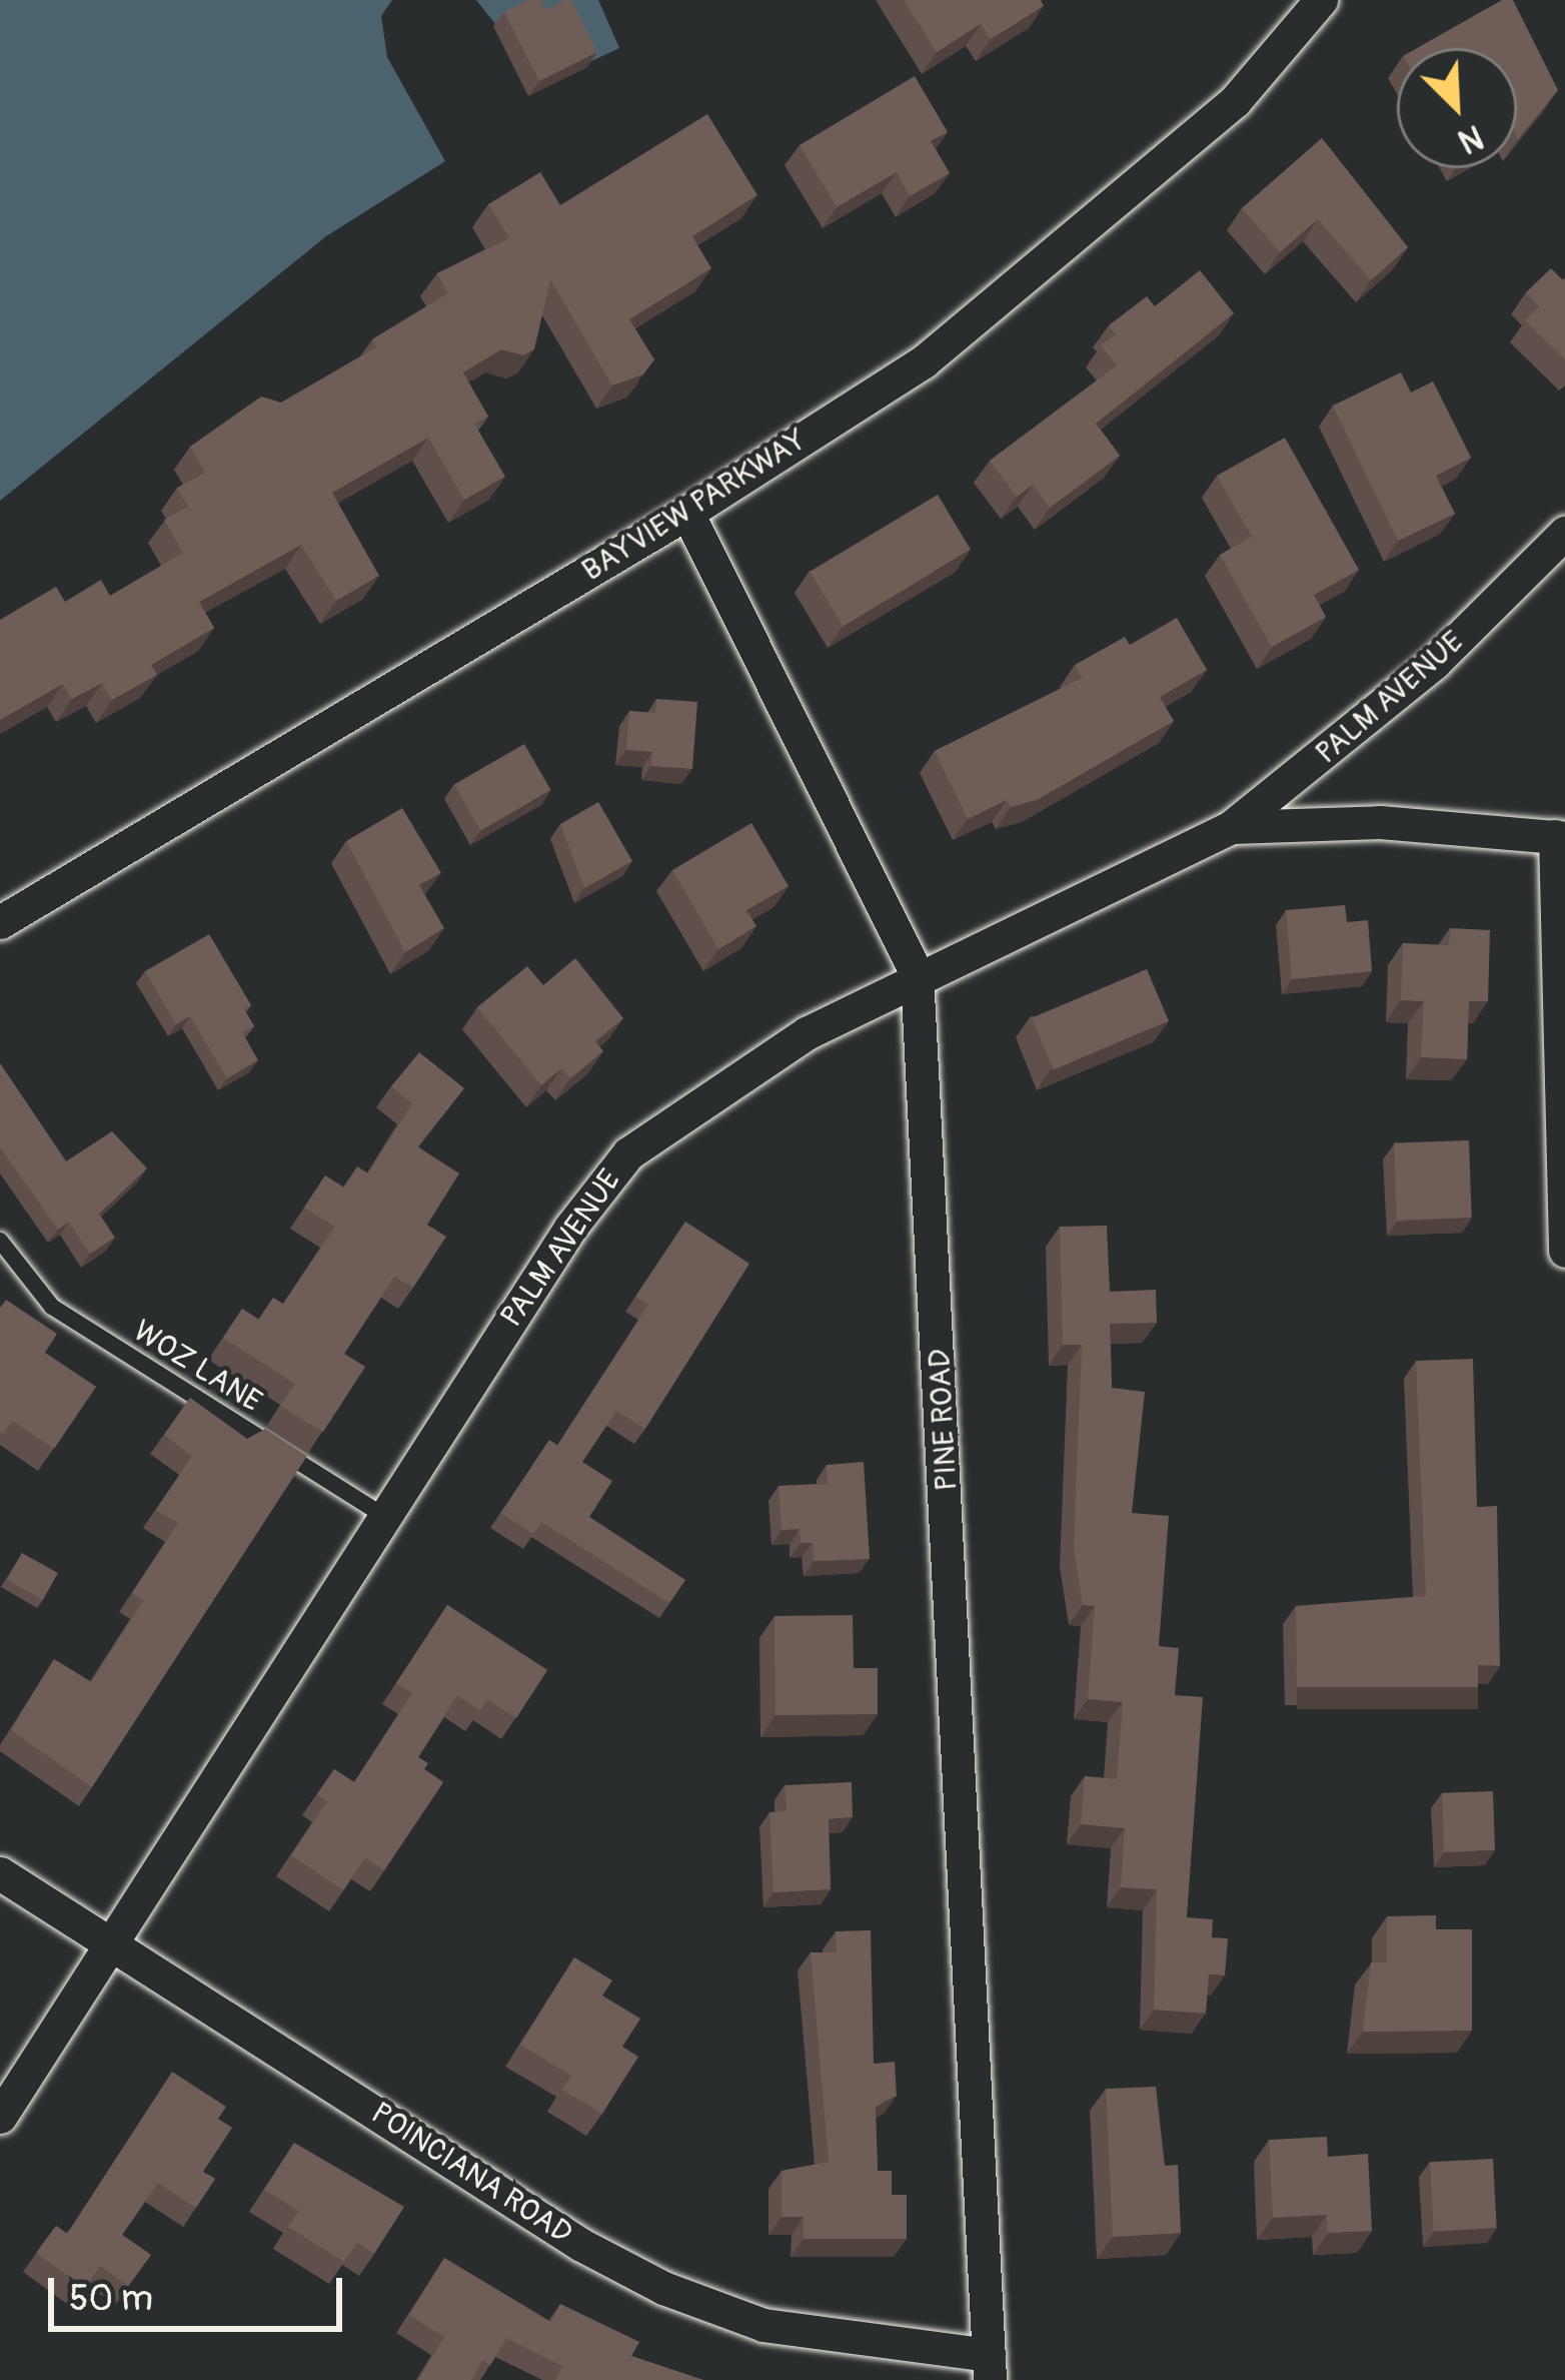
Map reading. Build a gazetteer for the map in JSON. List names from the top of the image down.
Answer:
{
  "streets": {
    "street": [
      "BAYVIEW PARKWAY",
      "PALM AVENUE",
      "PINE ROAD",
      "POINCIANA ROAD"
    ],
    "lane": ["WOZ LANE"]
  },
  "crossings": [
    ["BAYVIEW PARKWAY", "PINE ROAD"],
    ["PALM AVENUE", "WOZ LANE"],
    ["PALM AVENUE", "PINE ROAD"],
    ["PALM AVENUE", "POINCIANA ROAD"],
    ["PINE ROAD", "POINCIANA ROAD"]
  ],
  "scale_bar": "50 m",
  "north": "bottom right"
}
